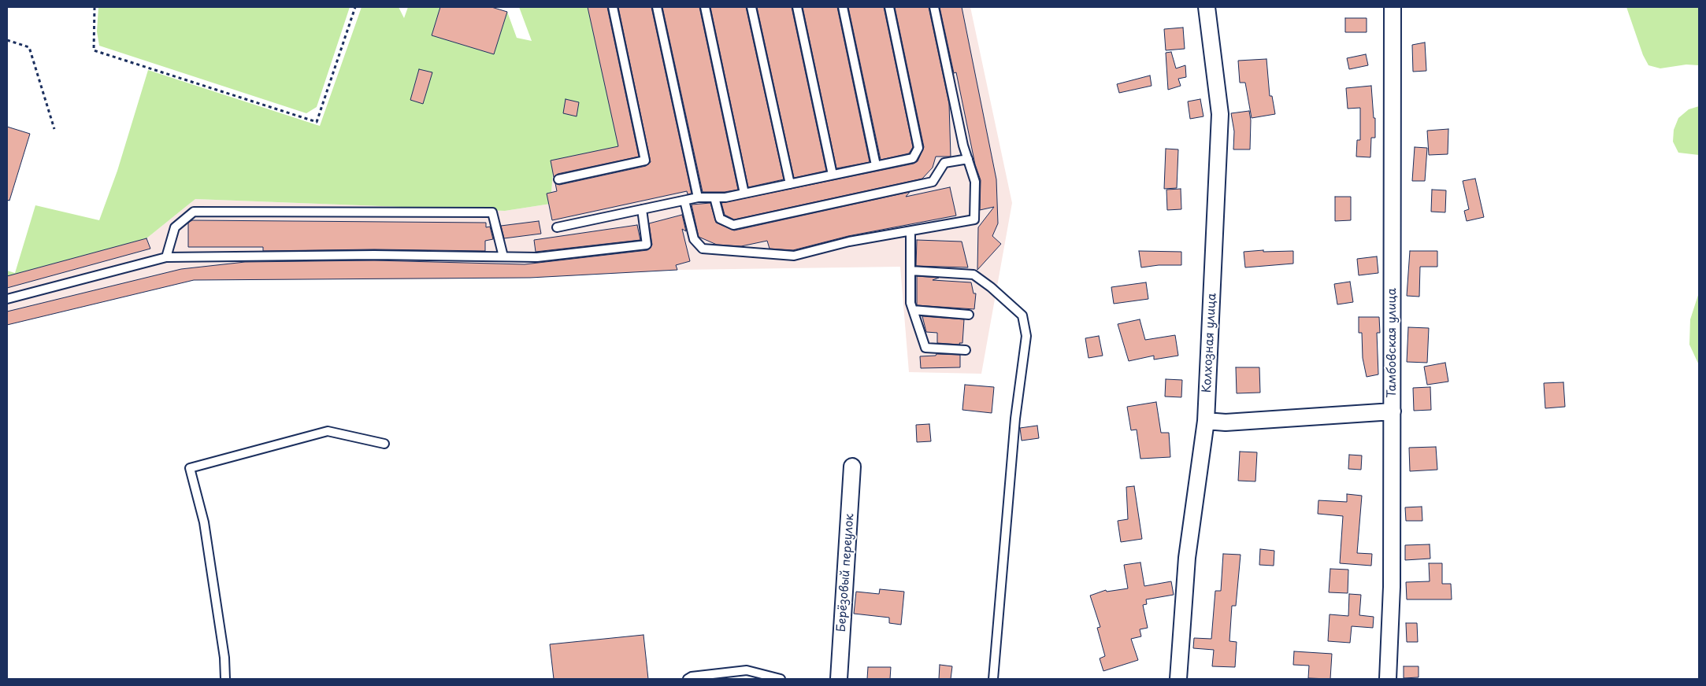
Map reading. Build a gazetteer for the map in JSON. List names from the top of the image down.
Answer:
{
  "streets": {
    "street": ["Колхозная улица", "Тамбовская улица", "Берёзовый переулок"]
  }
}
